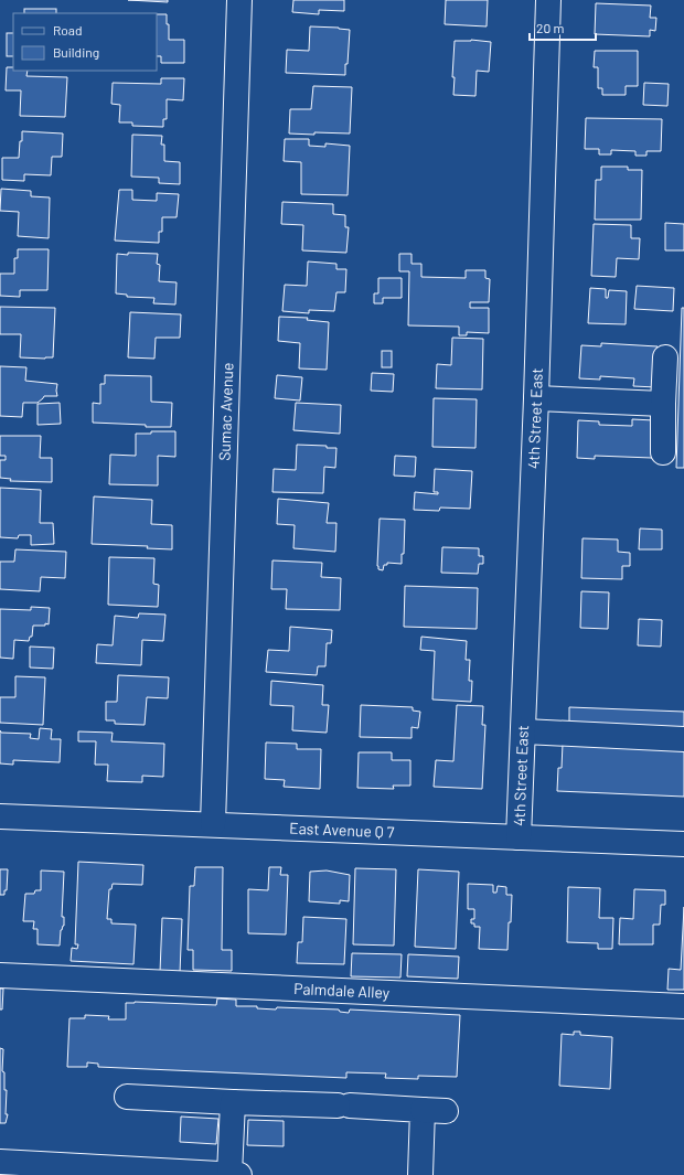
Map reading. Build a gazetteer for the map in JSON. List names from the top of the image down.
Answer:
{
  "streets": {
    "street": [
      "Sumac Avenue",
      "4th Street East",
      "East Avenue Q 7",
      "Palmdale Alley"
    ]
  },
  "crossings": [
    ["Sumac Avenue", "East Avenue Q 7"],
    ["4th Street East", "East Avenue Q 7"]
  ],
  "legend": ["Road", "Building"],
  "scale_bar": "20 m"
}
